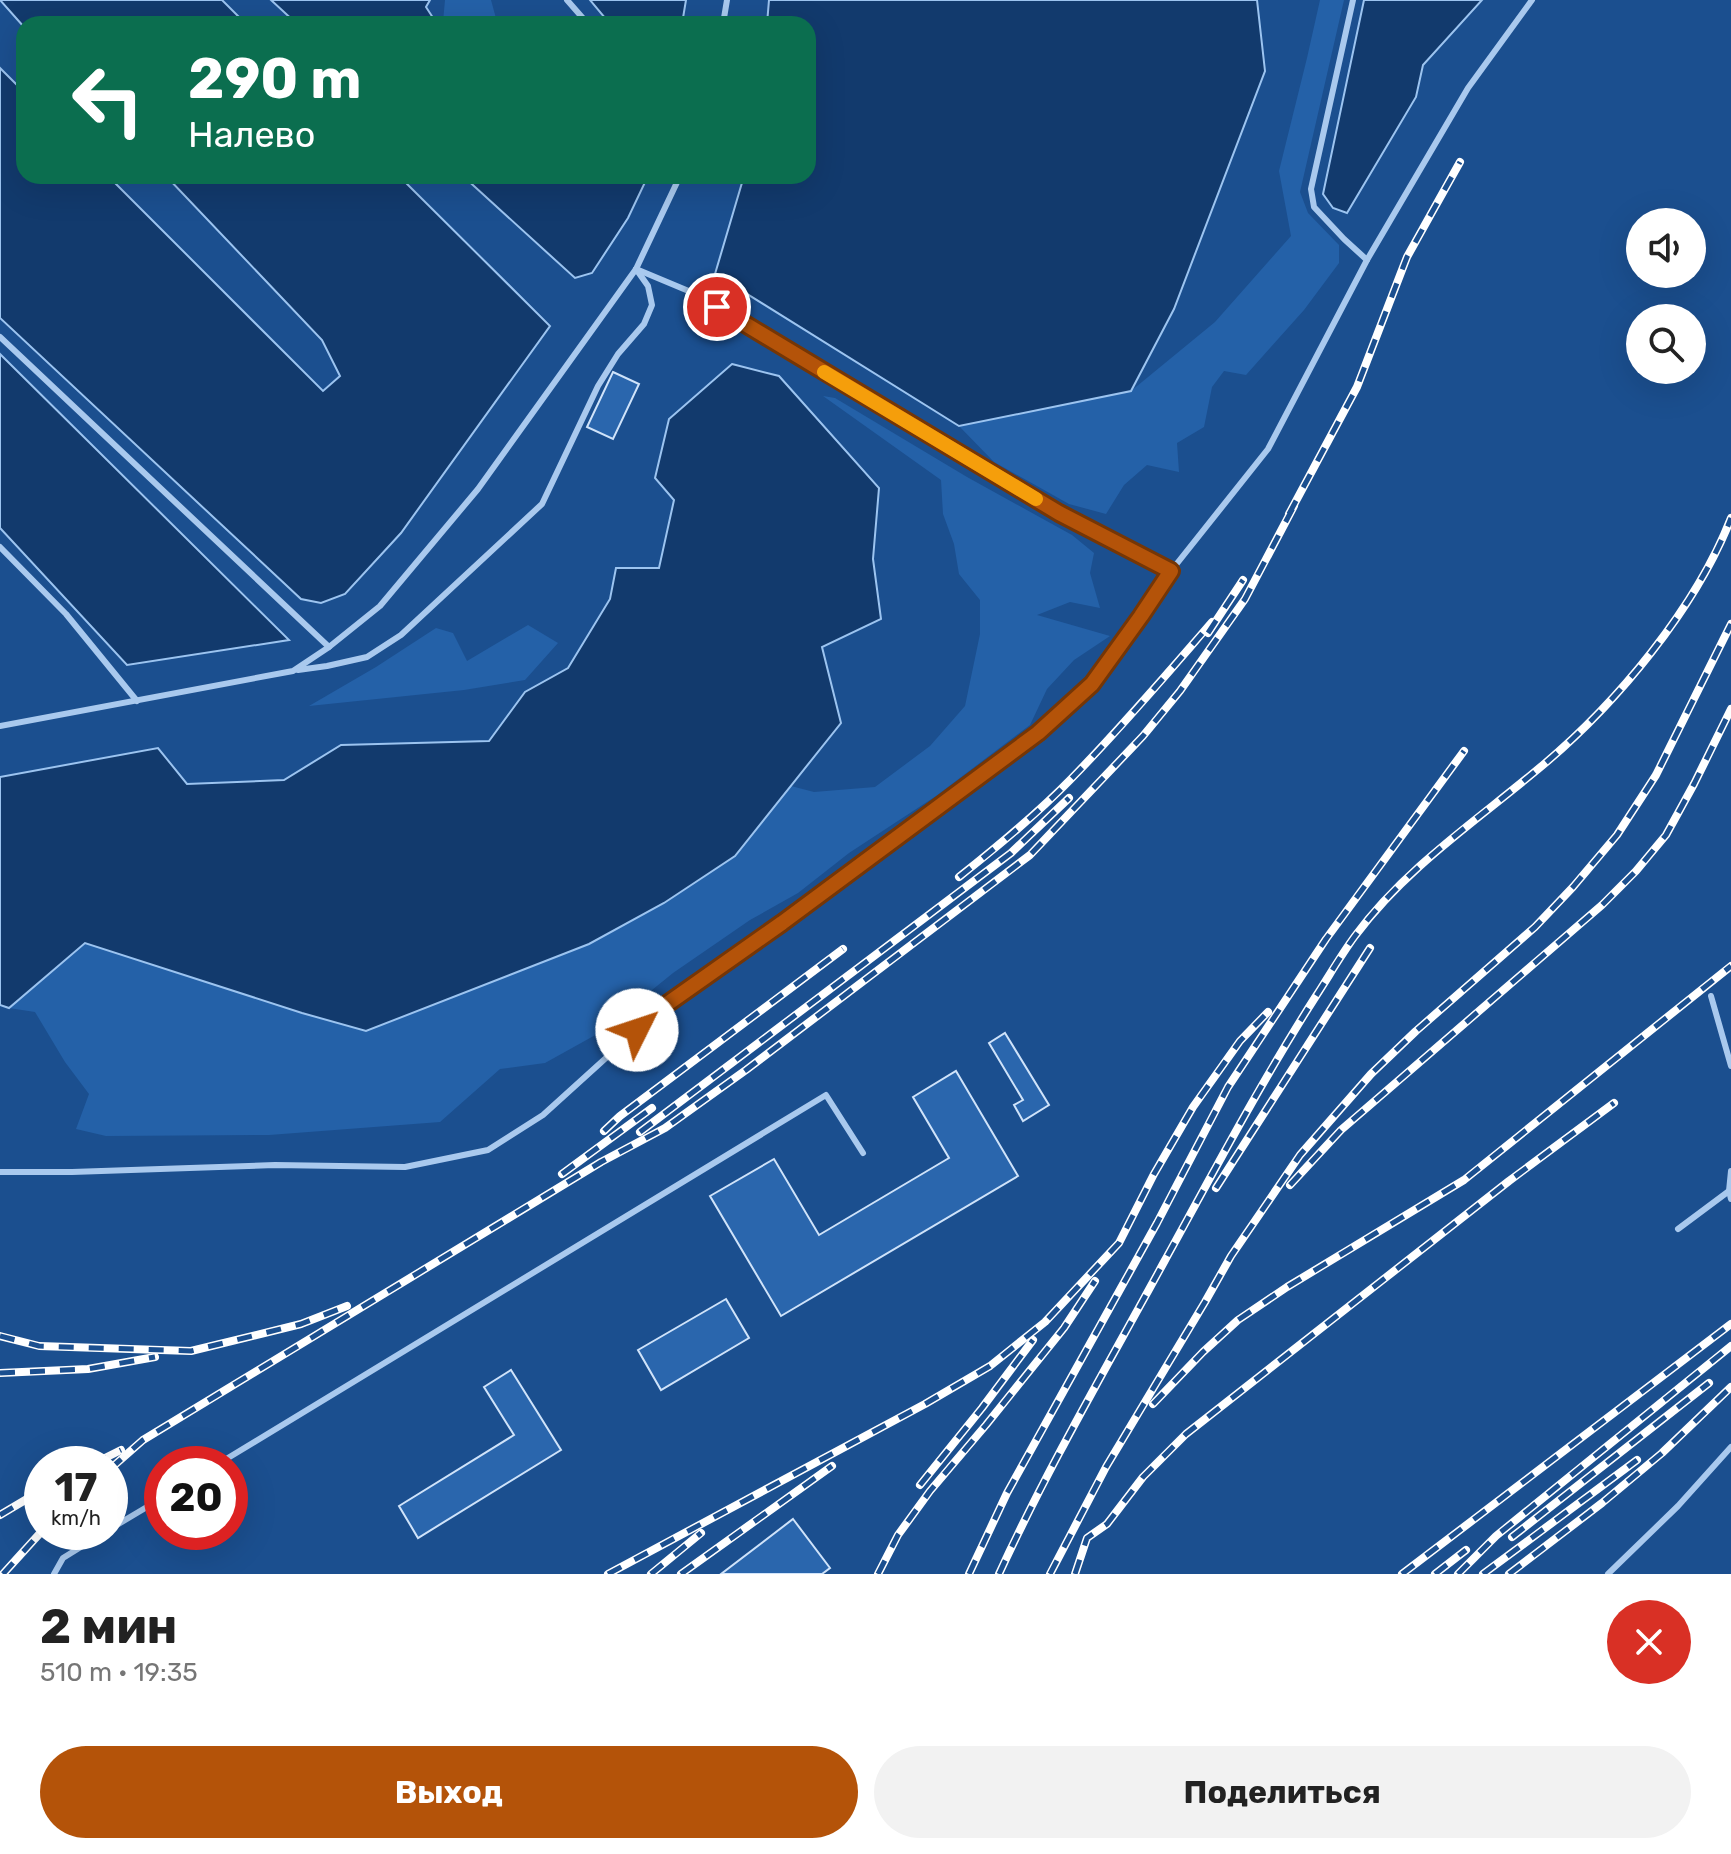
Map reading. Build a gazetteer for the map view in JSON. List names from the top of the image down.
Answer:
{
  "page": {
    "turn": ["290 m", "Налево"],
    "speed": "17 km/h",
    "limit": "20",
    "heading": ["2 мин", "510 m · 19:35"],
    "buttons": ["Выход", "Поделиться"]
  }
}
